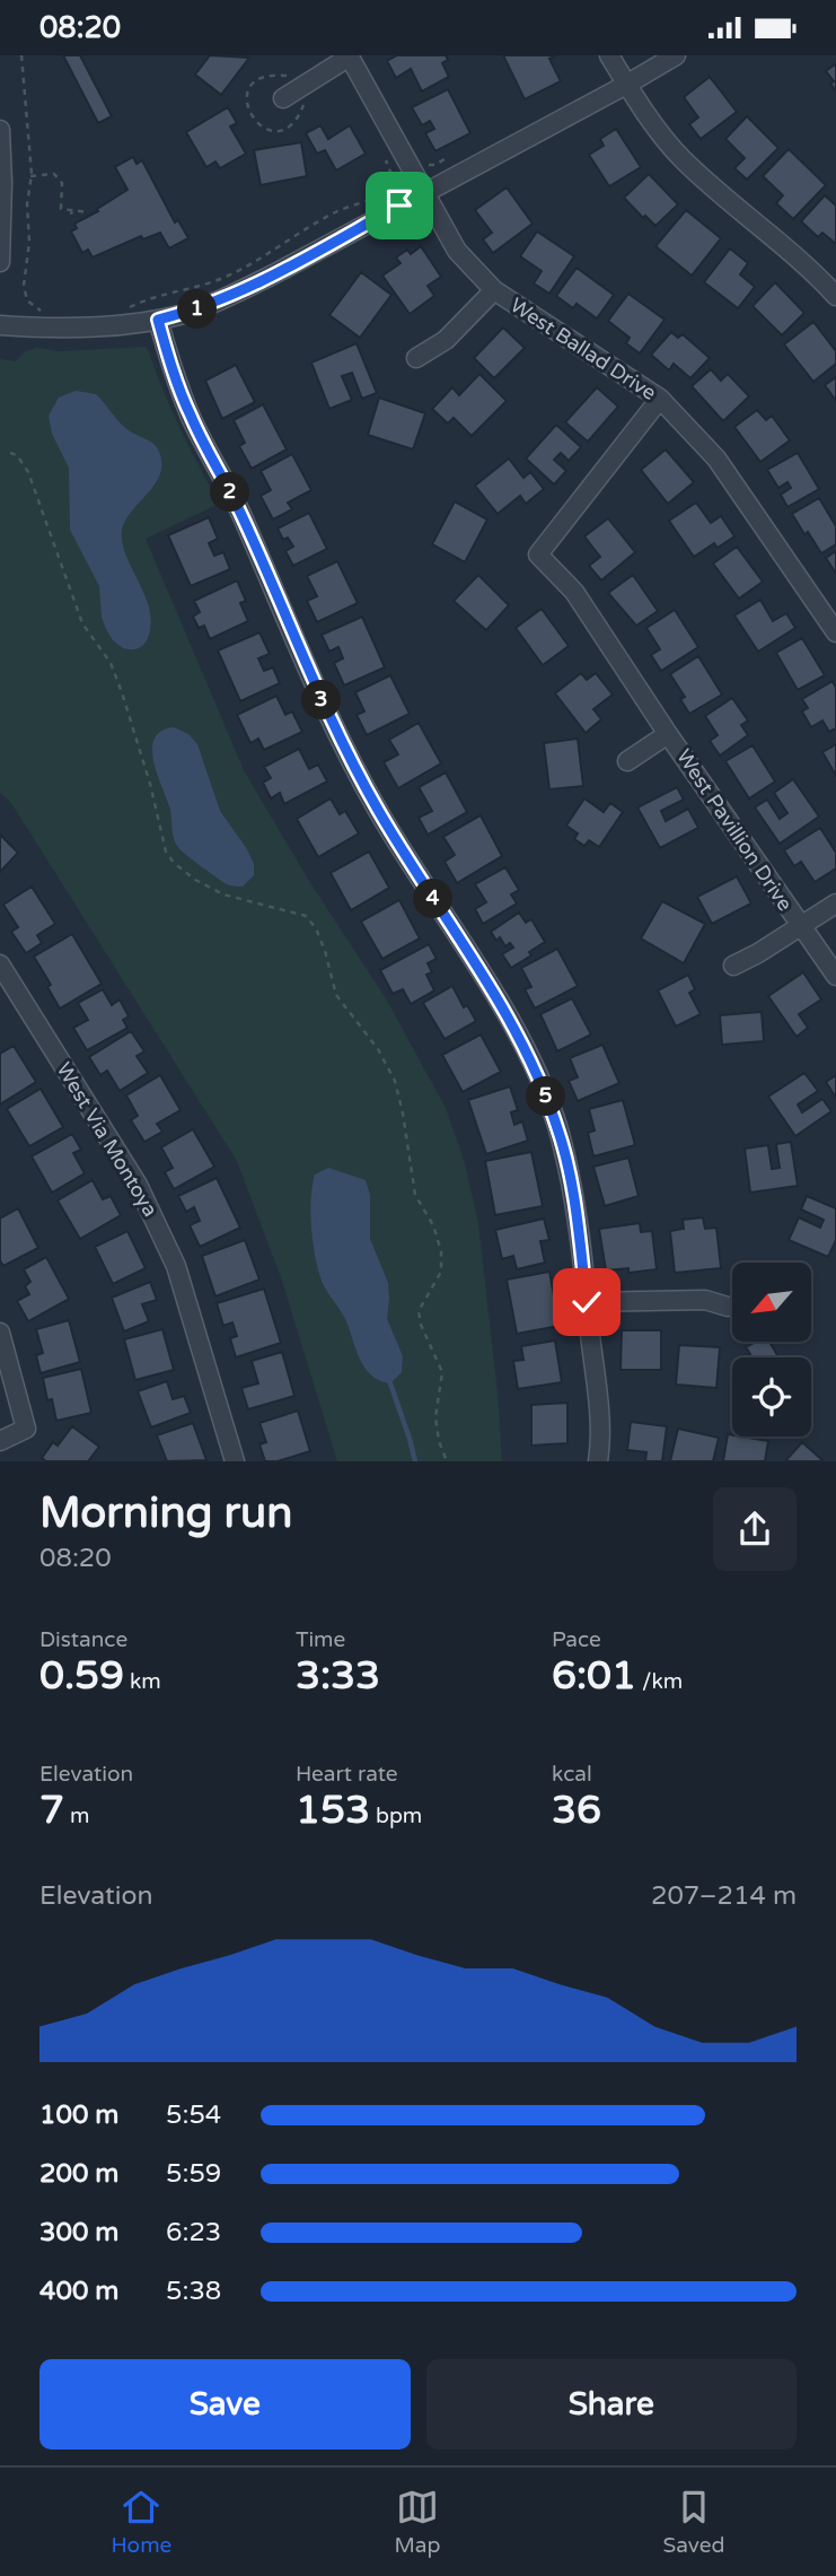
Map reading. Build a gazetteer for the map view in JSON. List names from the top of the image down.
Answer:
{
  "streets": {
    "street": ["West Ballad Drive", "West Pavillion Drive", "West Via Montoya"]
  },
  "crossings": [
    ["West Ballad Drive", "West Pavillion Drive"]
  ],
  "north": "bottom left",
  "page": {
    "status": "08:20",
    "pins": [
      "1",
      "2",
      "3",
      "4",
      "5"
    ],
    "heading": ["Morning run", "08:20"],
    "stats": [
      ["Distance", "0.59 km"],
      ["Time", "3:33"],
      ["Pace", "6:01 /km"],
      ["Elevation", "7 m"],
      ["Heart rate", "153 bpm"],
      ["kcal", "36"]
    ],
    "chart": ["Elevation", "207–214 m"],
    "list": [
      {
        "name": "100 m",
        "note": "5:54"
      },
      {
        "name": "200 m",
        "note": "5:59"
      },
      {
        "name": "300 m",
        "note": "6:23"
      },
      {
        "name": "400 m",
        "note": "5:38"
      }
    ],
    "buttons": ["Save", "Share"],
    "tabs": ["Home", "Map", "Saved"]
  }
}
